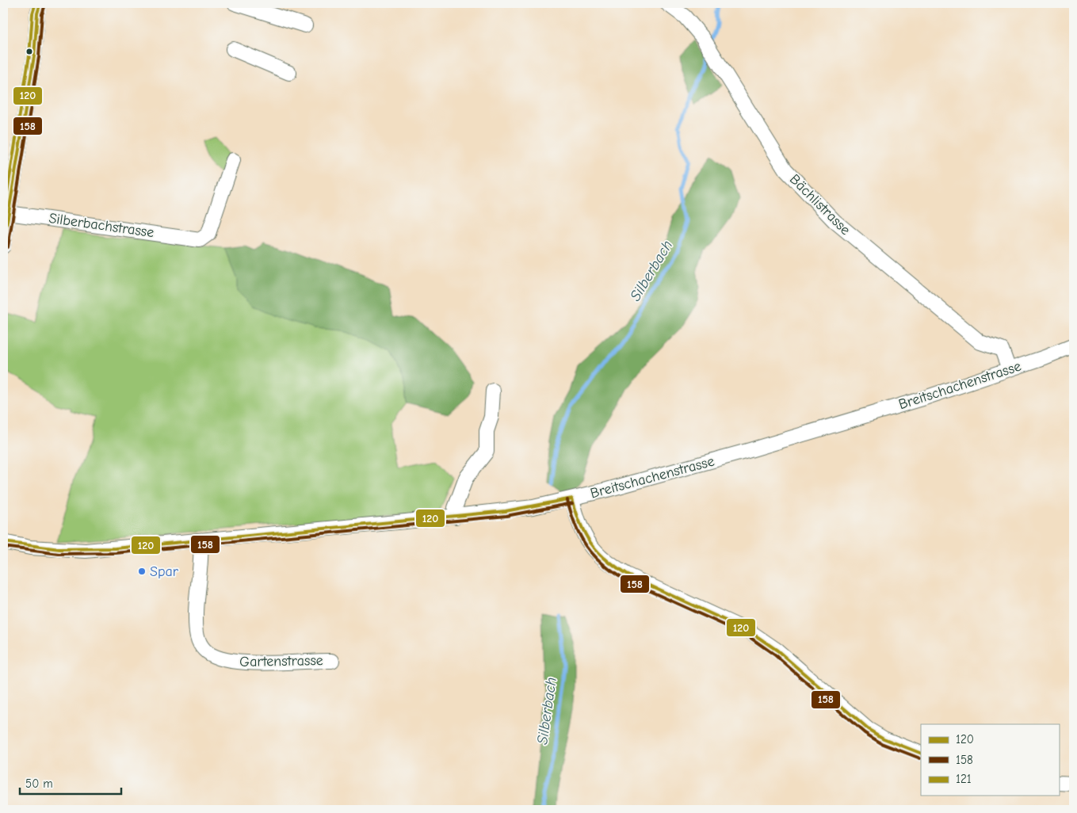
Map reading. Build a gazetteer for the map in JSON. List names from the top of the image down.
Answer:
{
  "streets": {
    "street": [
      "Bächlistrasse",
      "Silberbachstrasse",
      "Breitschachenstrasse",
      "Gartenstrasse"
    ]
  },
  "crossings": [
    ["Bächlistrasse", "Breitschachenstrasse"],
    ["Breitschachenstrasse", "Gartenstrasse"]
  ],
  "water": ["Silberbach"],
  "places": ["Spar"],
  "lines": ["transit line 120", "transit line 121", "transit line 158"],
  "legend": ["120", "158", "121"],
  "scale_bar": "50 m"
}
